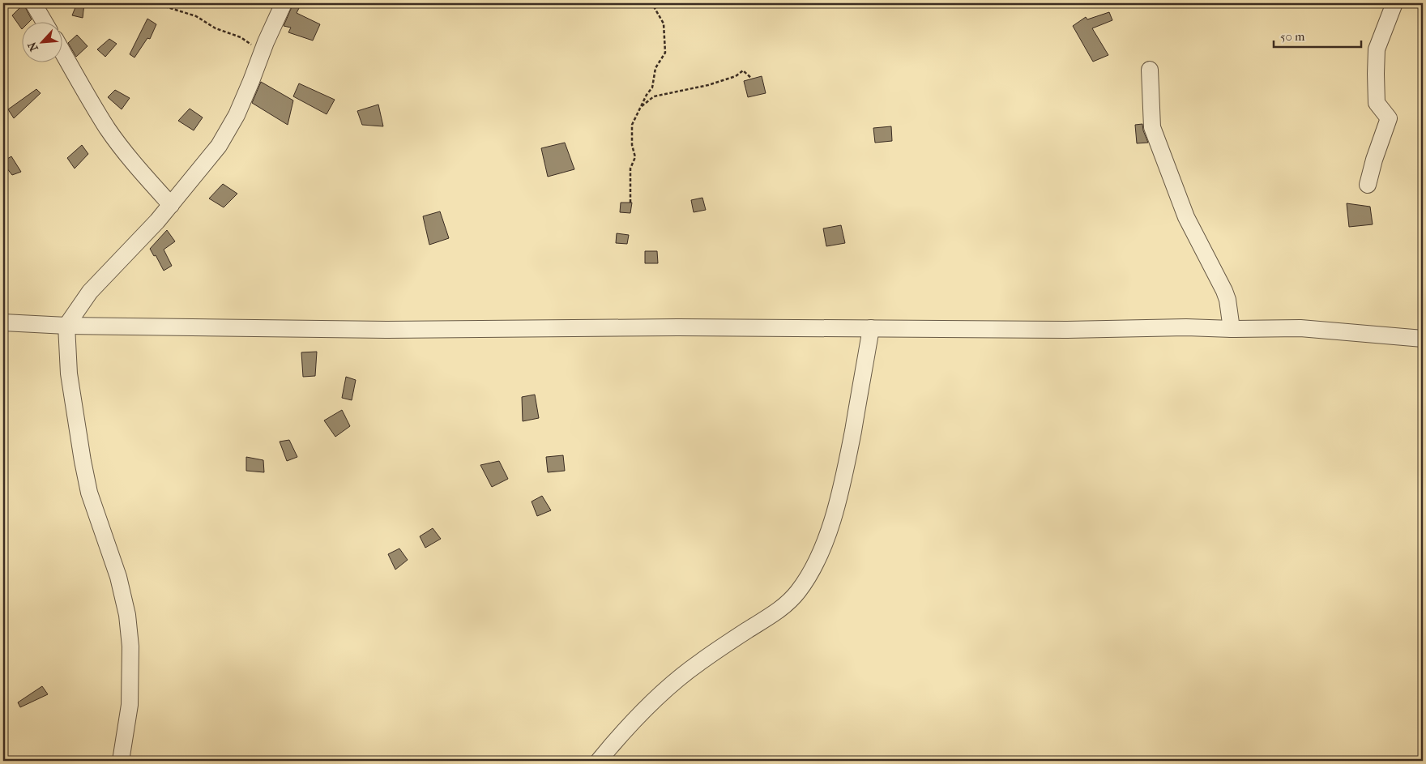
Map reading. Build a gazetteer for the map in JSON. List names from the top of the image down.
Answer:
{
  "scale_bar": "50 m",
  "north": "bottom left"
}
